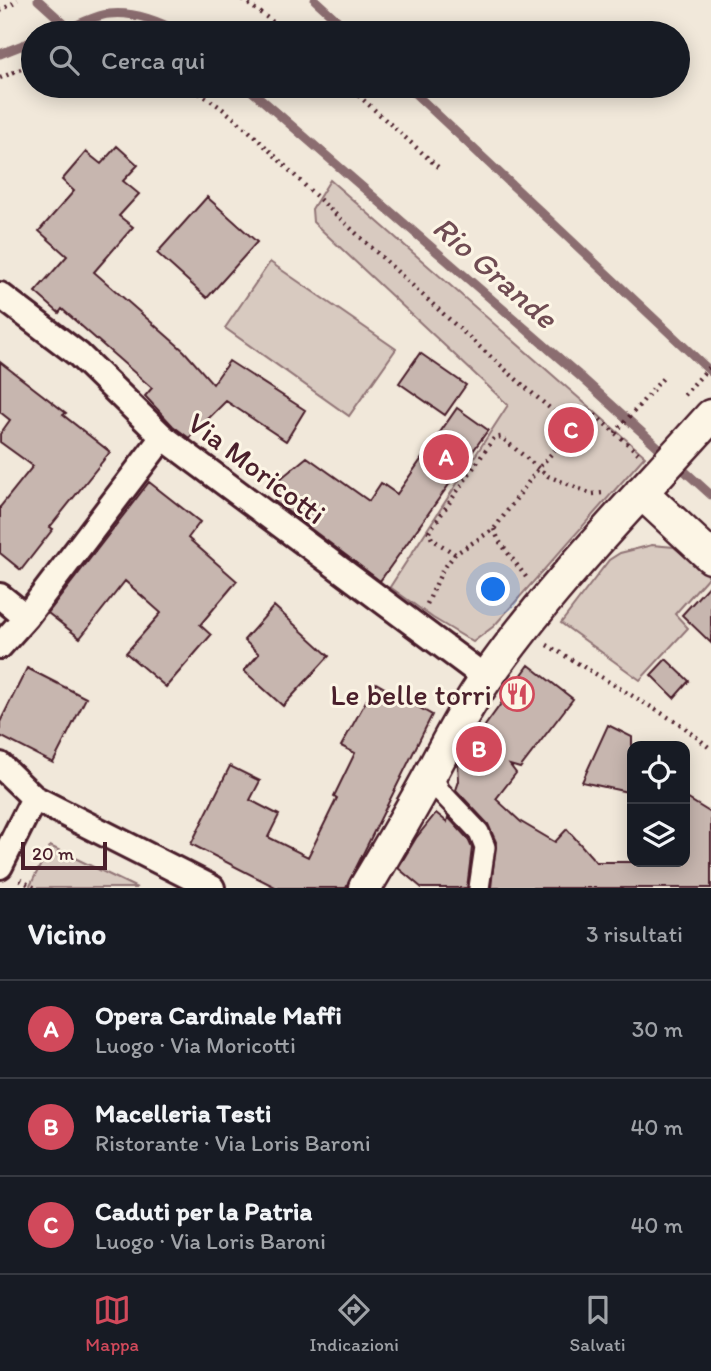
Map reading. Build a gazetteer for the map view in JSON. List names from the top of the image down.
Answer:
{
  "streets": {
    "street": ["Via Moricotti"]
  },
  "water": ["Rio Grande"],
  "places": {
    "restaurant": ["Le belle torri"]
  },
  "scale_bar": "20 m",
  "page": {
    "search": "Cerca qui",
    "pins": ["C", "A", "B"],
    "scale": "20 m",
    "heading": ["Vicino", "3 risultati"],
    "list": [
      {
        "mark": "A",
        "name": "Opera Cardinale Maffi",
        "note": "Luogo · Via Moricotti",
        "value": "30 m"
      },
      {
        "mark": "B",
        "name": "Macelleria Testi",
        "note": "Ristorante · Via Loris Baroni",
        "value": "40 m"
      },
      {
        "mark": "C",
        "name": "Caduti per la Patria",
        "note": "Luogo · Via Loris Baroni",
        "value": "40 m"
      }
    ],
    "nav": ["Mappa", "Indicazioni", "Salvati"]
  }
}
